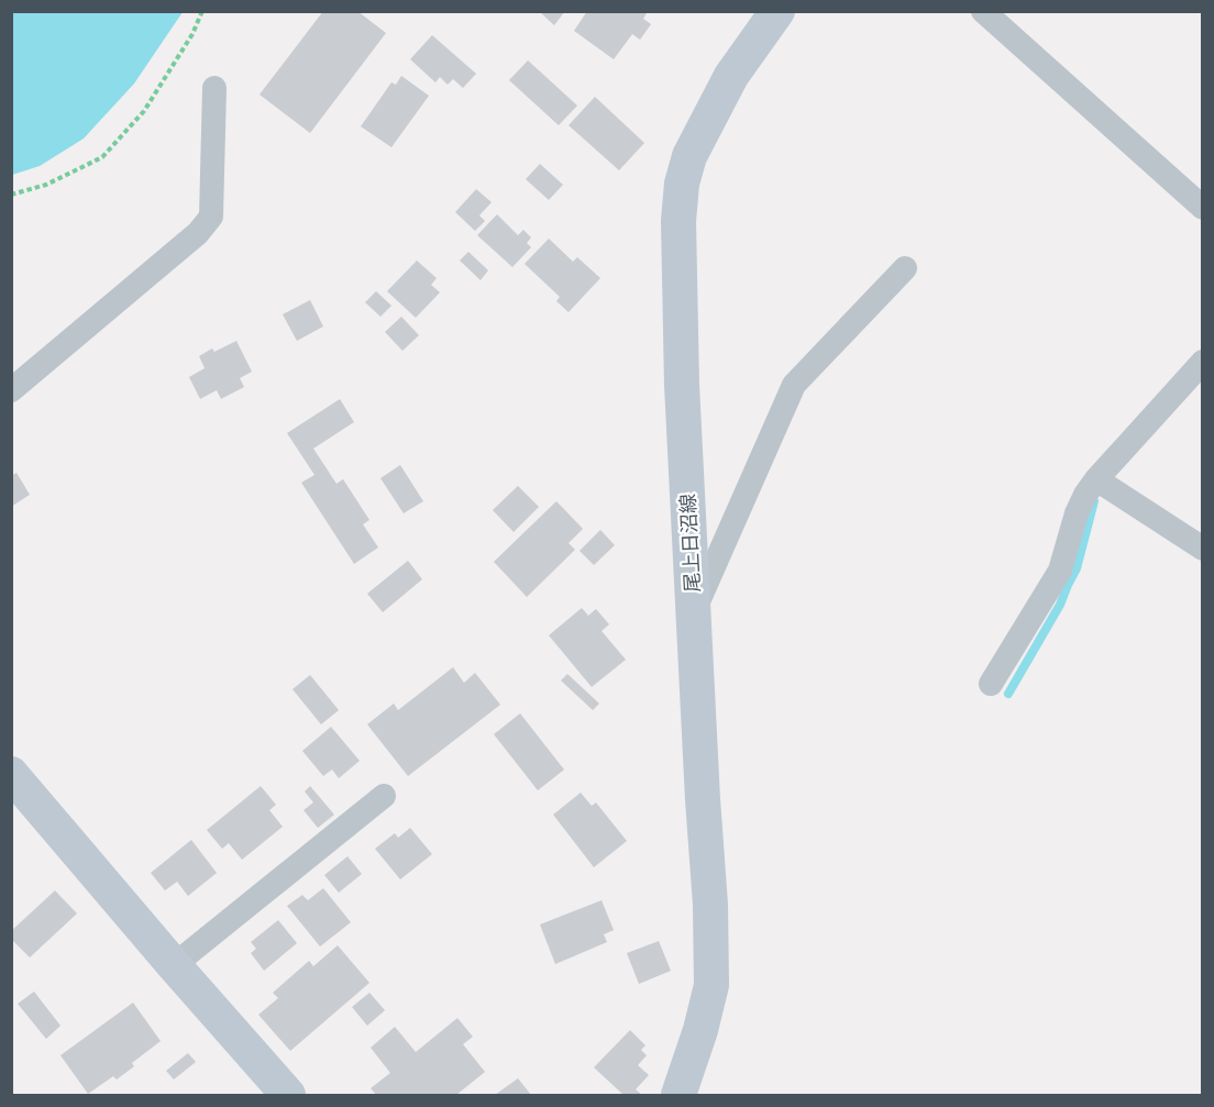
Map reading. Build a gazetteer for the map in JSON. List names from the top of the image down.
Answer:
{
  "streets": {
    "main road": ["尾上日沼線"]
  }
}
